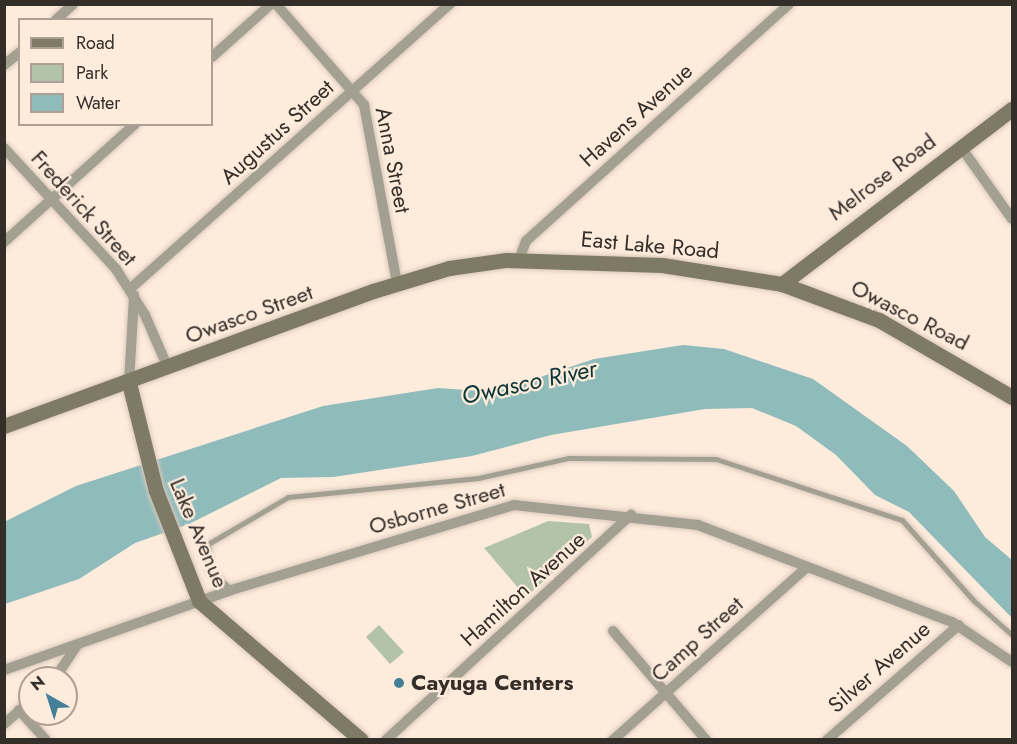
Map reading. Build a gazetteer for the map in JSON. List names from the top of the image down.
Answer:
{
  "streets": {
    "main road": [
      "Melrose Road",
      "East Lake Road",
      "Owasco Street",
      "Owasco Road",
      "Lake Avenue"
    ],
    "street": [
      "Havens Avenue",
      "Augustus Street",
      "Anna Street",
      "Frederick Street",
      "Osborne Street",
      "Hamilton Avenue",
      "Camp Street",
      "Silver Avenue"
    ]
  },
  "crossings": [
    ["Havens Avenue", "East Lake Road"],
    ["Havens Avenue", "Owasco Street"],
    ["Augustus Street", "Anna Street"],
    ["Augustus Street", "Frederick Street"],
    ["Anna Street", "Owasco Street"],
    ["Melrose Road", "East Lake Road"],
    ["Melrose Road", "Owasco Road"],
    ["Frederick Street", "Owasco Street"],
    ["Frederick Street", "Lake Avenue"],
    ["East Lake Road", "Owasco Street"],
    ["East Lake Road", "Owasco Road"],
    ["Owasco Street", "Lake Avenue"],
    ["Osborne Street", "Lake Avenue"],
    ["Osborne Street", "Hamilton Avenue"],
    ["Osborne Street", "Camp Street"],
    ["Osborne Street", "Silver Avenue"]
  ],
  "water": ["Owasco River"],
  "places": ["Cayuga Centers"],
  "legend": ["Road", "Park", "Water"],
  "north": "top left"
}
